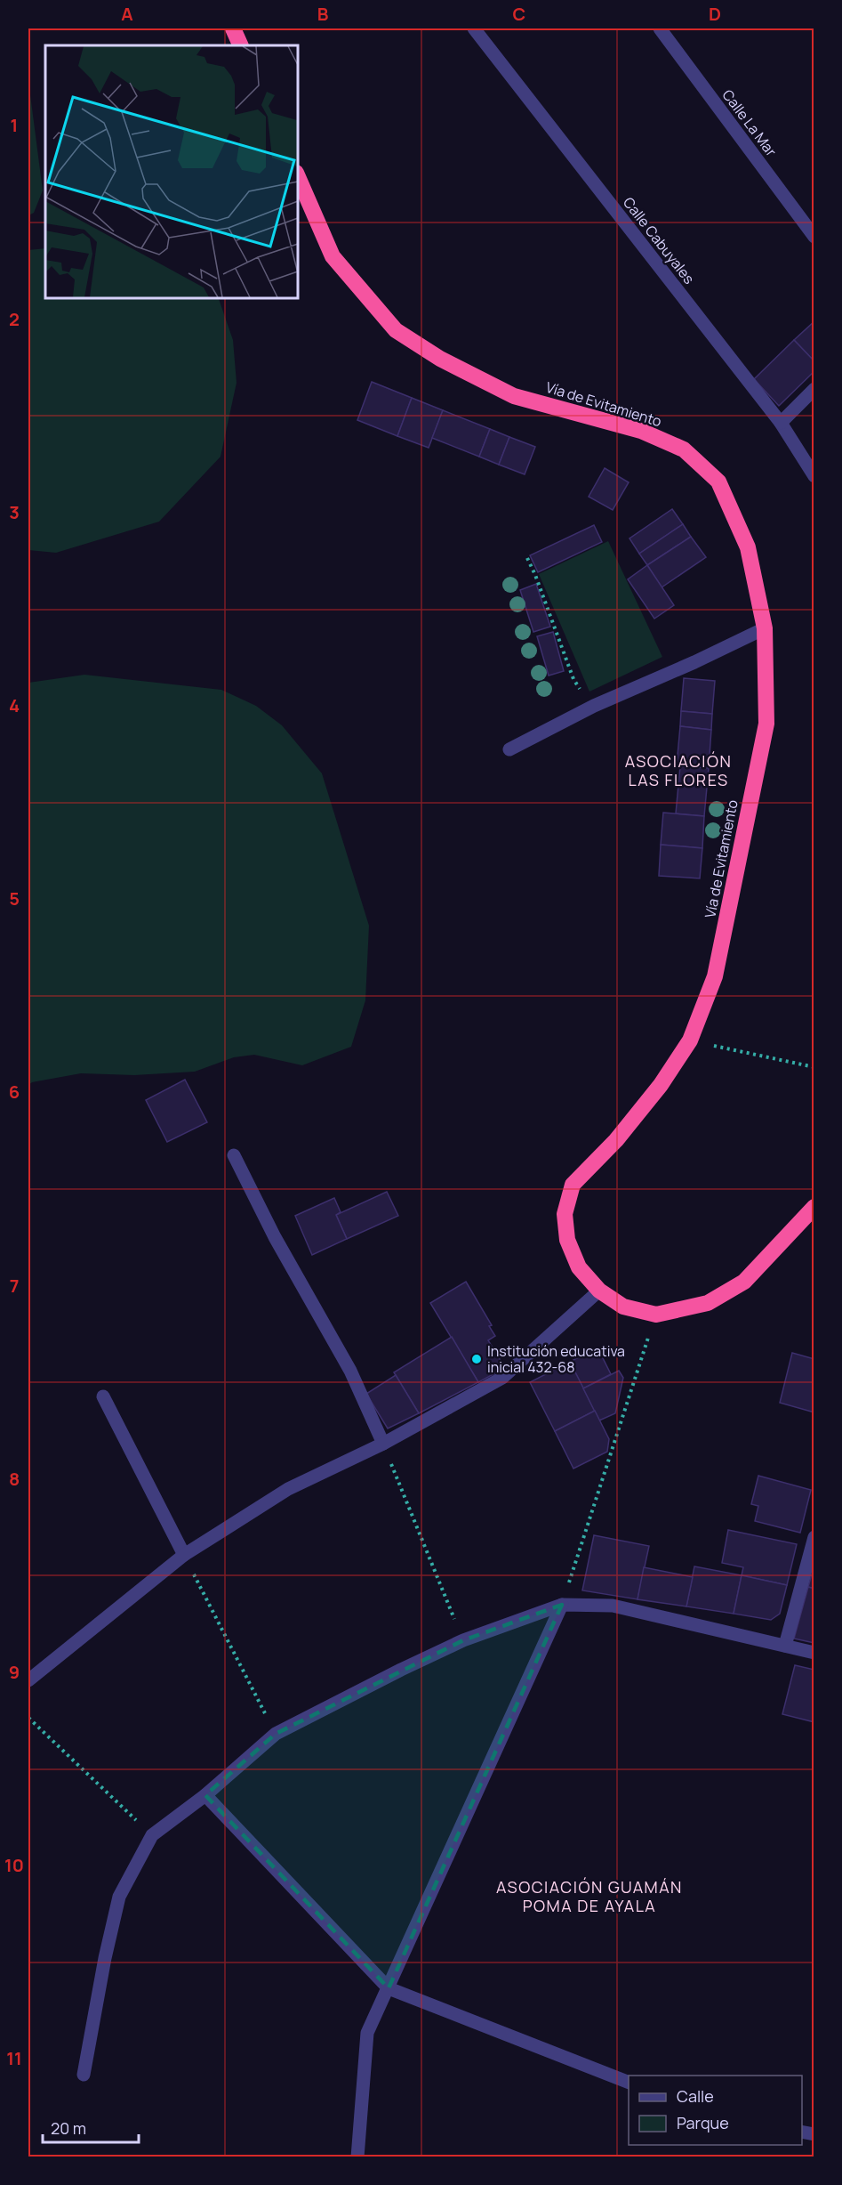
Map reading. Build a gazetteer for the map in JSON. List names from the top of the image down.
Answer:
{
  "streets": {
    "highway": ["Vía de Evitamiento"],
    "street": ["Calle La Mar", "Calle Cabuyales"]
  },
  "districts": ["ASOCIACIÓN LAS FLORES", "ASOCIACIÓN GUAMÁN POMA DE AYALA"],
  "places": ["Institución educativa inicial 432-68"],
  "legend": ["Calle", "Parque"],
  "scale_bar": "20 m",
  "grid": {
    "columns": [
      "A",
      "B",
      "C",
      "D"
    ],
    "rows": [
      "1",
      "2",
      "3",
      "4",
      "5",
      "6",
      "7",
      "8",
      "9",
      "10",
      "11"
    ]
  }
}
